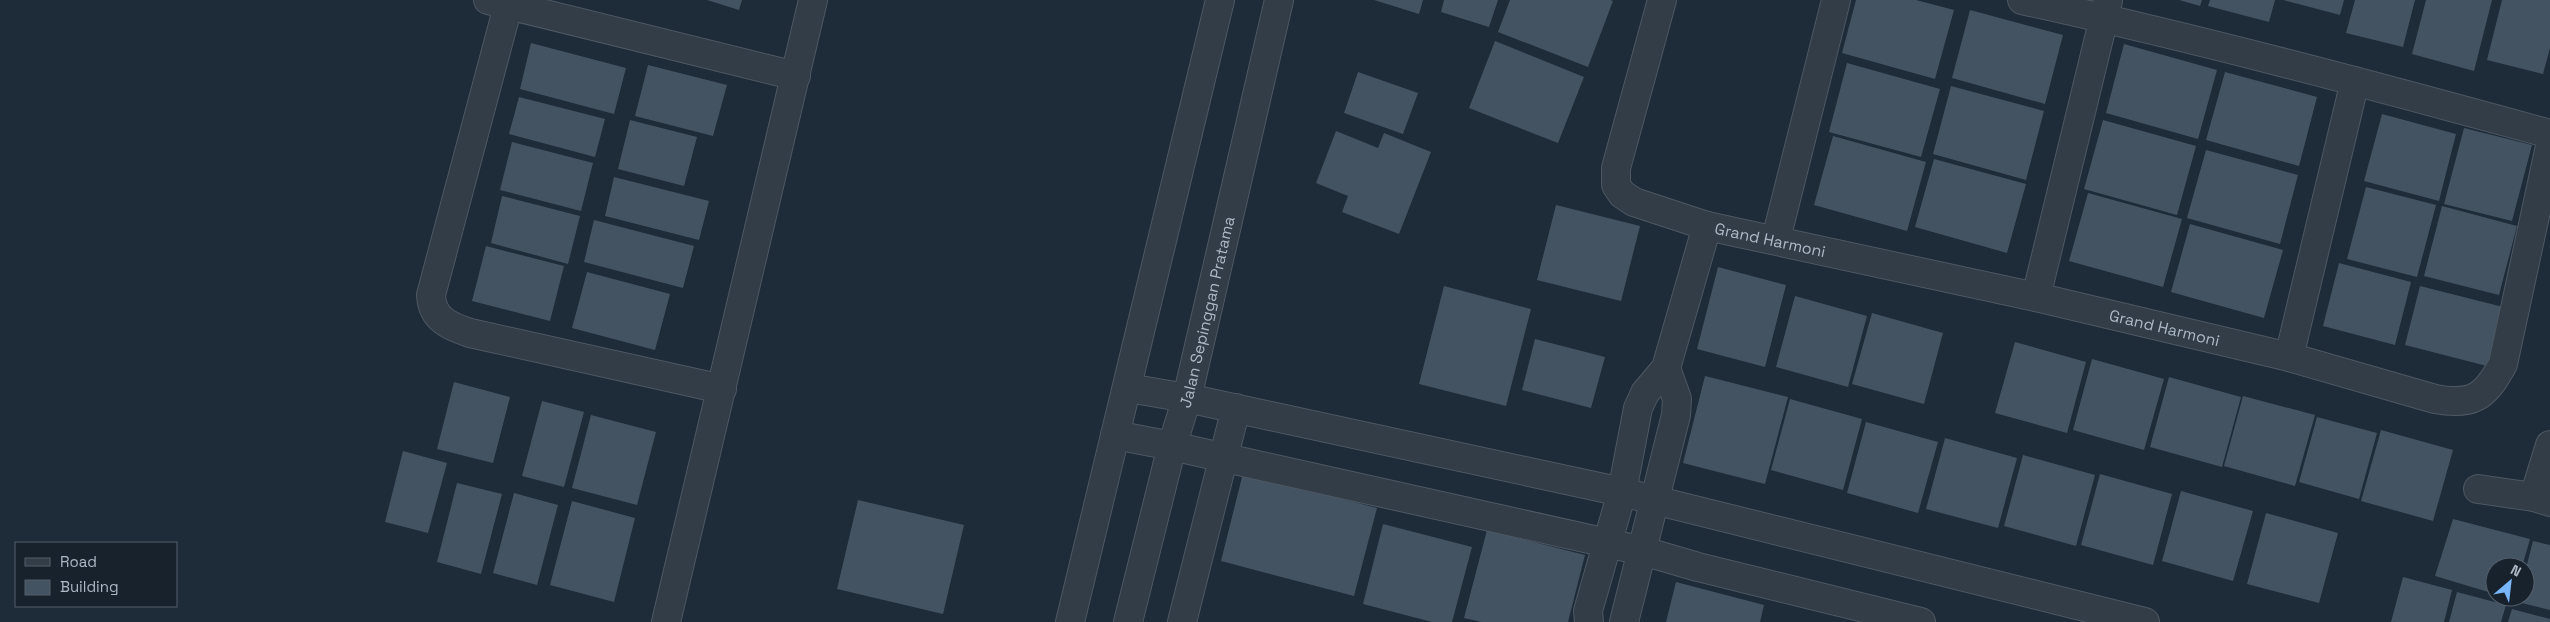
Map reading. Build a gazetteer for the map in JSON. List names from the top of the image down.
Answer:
{
  "streets": {
    "street": ["Grand Harmoni", "Jalan Sepinggan Pratama"]
  },
  "legend": ["Road", "Building"],
  "north": "top right"
}
